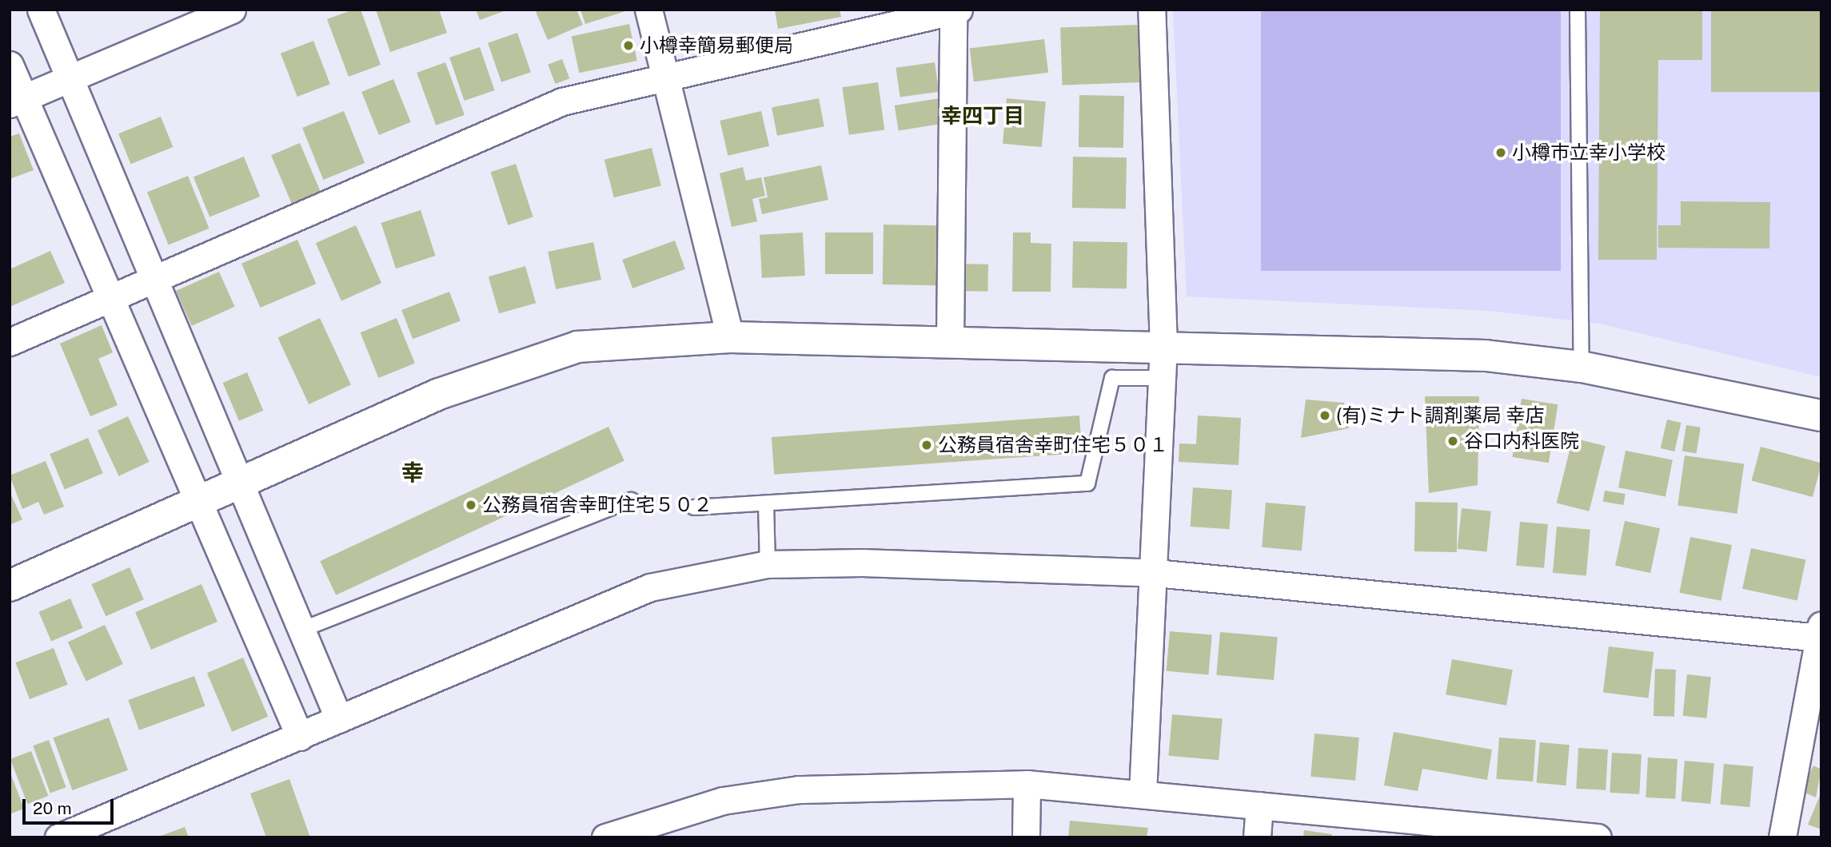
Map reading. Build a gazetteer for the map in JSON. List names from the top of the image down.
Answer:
{
  "districts": ["幸四丁目", "幸"],
  "places": [
    "小樽幸簡易郵便局",
    "小樽市立幸小学校",
    "(有)ミナト調剤薬局 幸店",
    "谷口内科医院",
    "公務員宿舎幸町住宅５０１",
    "公務員宿舎幸町住宅５０２"
  ],
  "scale_bar": "20 m"
}
